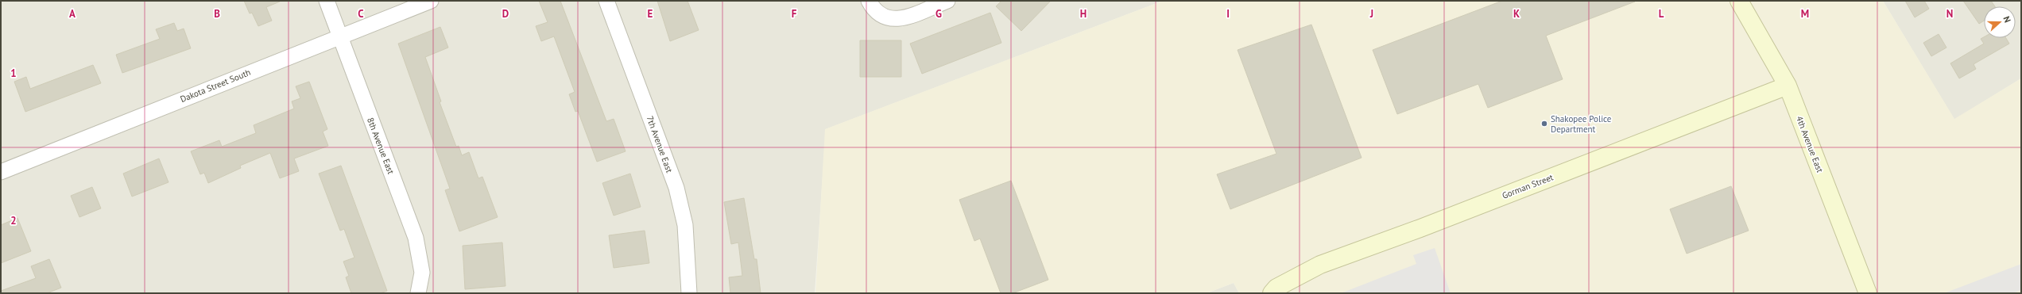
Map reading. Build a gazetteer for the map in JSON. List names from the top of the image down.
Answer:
{
  "streets": {
    "street": [
      "Dakota Street South",
      "7th Avenue East",
      "4th Avenue East",
      "8th Avenue East",
      "Gorman Street"
    ]
  },
  "crossings": [
    ["Dakota Street South", "8th Avenue East"],
    ["4th Avenue East", "Gorman Street"]
  ],
  "places": ["Shakopee Police Department"],
  "north": "right",
  "grid": {
    "columns": [
      "A",
      "B",
      "C",
      "D",
      "E",
      "F",
      "G",
      "H",
      "I",
      "J",
      "K",
      "L",
      "M",
      "N"
    ],
    "rows": ["1", "2"]
  }
}
